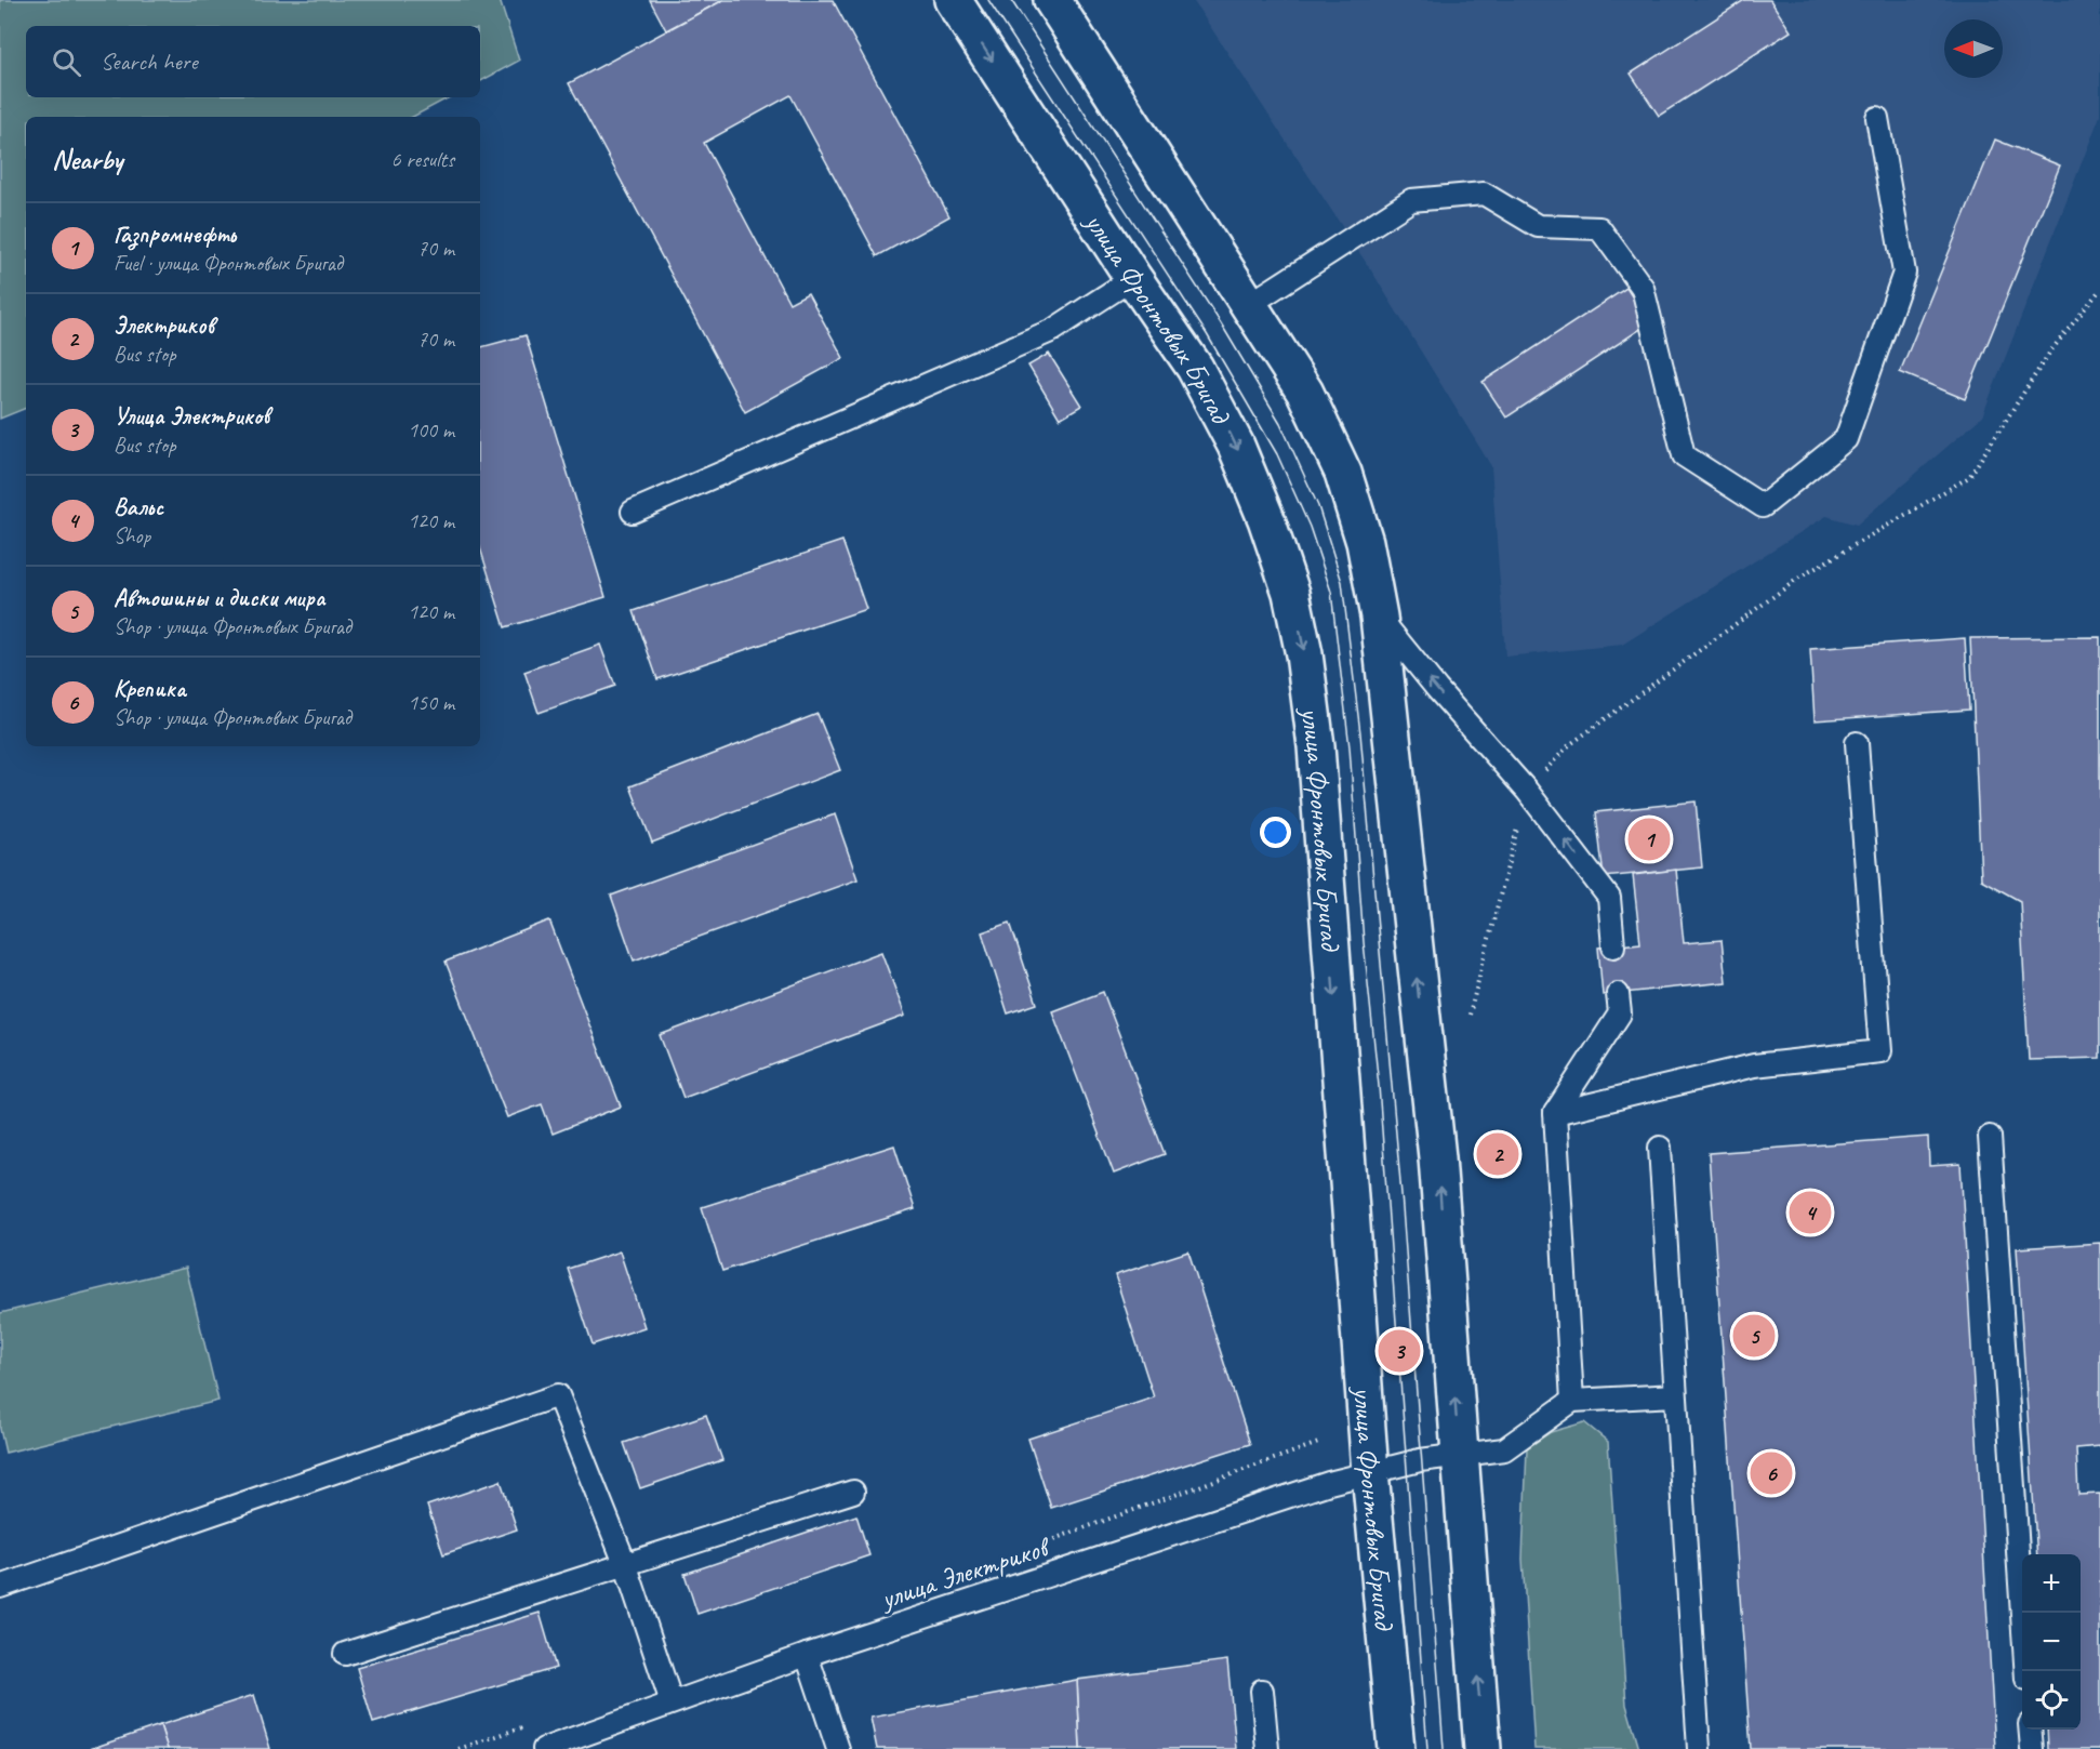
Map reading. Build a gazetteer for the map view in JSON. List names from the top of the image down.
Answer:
{
  "streets": {
    "main road": ["улица Фронтовых Бригад"],
    "lane": ["улица Электриков"]
  },
  "crossings": [
    ["улица Фронтовых Бригад", "улица Электриков"]
  ],
  "north": "left",
  "page": {
    "search": "Search here",
    "heading": ["Nearby", "6 results"],
    "list": [
      {
        "mark": "1",
        "name": "Газпромнефть",
        "note": "Fuel · улица Фронтовых Бригад",
        "value": "70 m"
      },
      {
        "mark": "2",
        "name": "Электриков",
        "note": "Bus stop",
        "value": "70 m"
      },
      {
        "mark": "3",
        "name": "Улица Электриков",
        "note": "Bus stop",
        "value": "100 m"
      },
      {
        "mark": "4",
        "name": "Вальс",
        "note": "Shop",
        "value": "120 m"
      },
      {
        "mark": "5",
        "name": "Автошины и диски мира",
        "note": "Shop · улица Фронтовых Бригад",
        "value": "120 m"
      },
      {
        "mark": "6",
        "name": "Крепика",
        "note": "Shop · улица Фронтовых Бригад",
        "value": "150 m"
      }
    ],
    "pins": [
      "1",
      "2",
      "4",
      "5",
      "3",
      "6"
    ],
    "map_buttons": ["+", "−"]
  }
}
